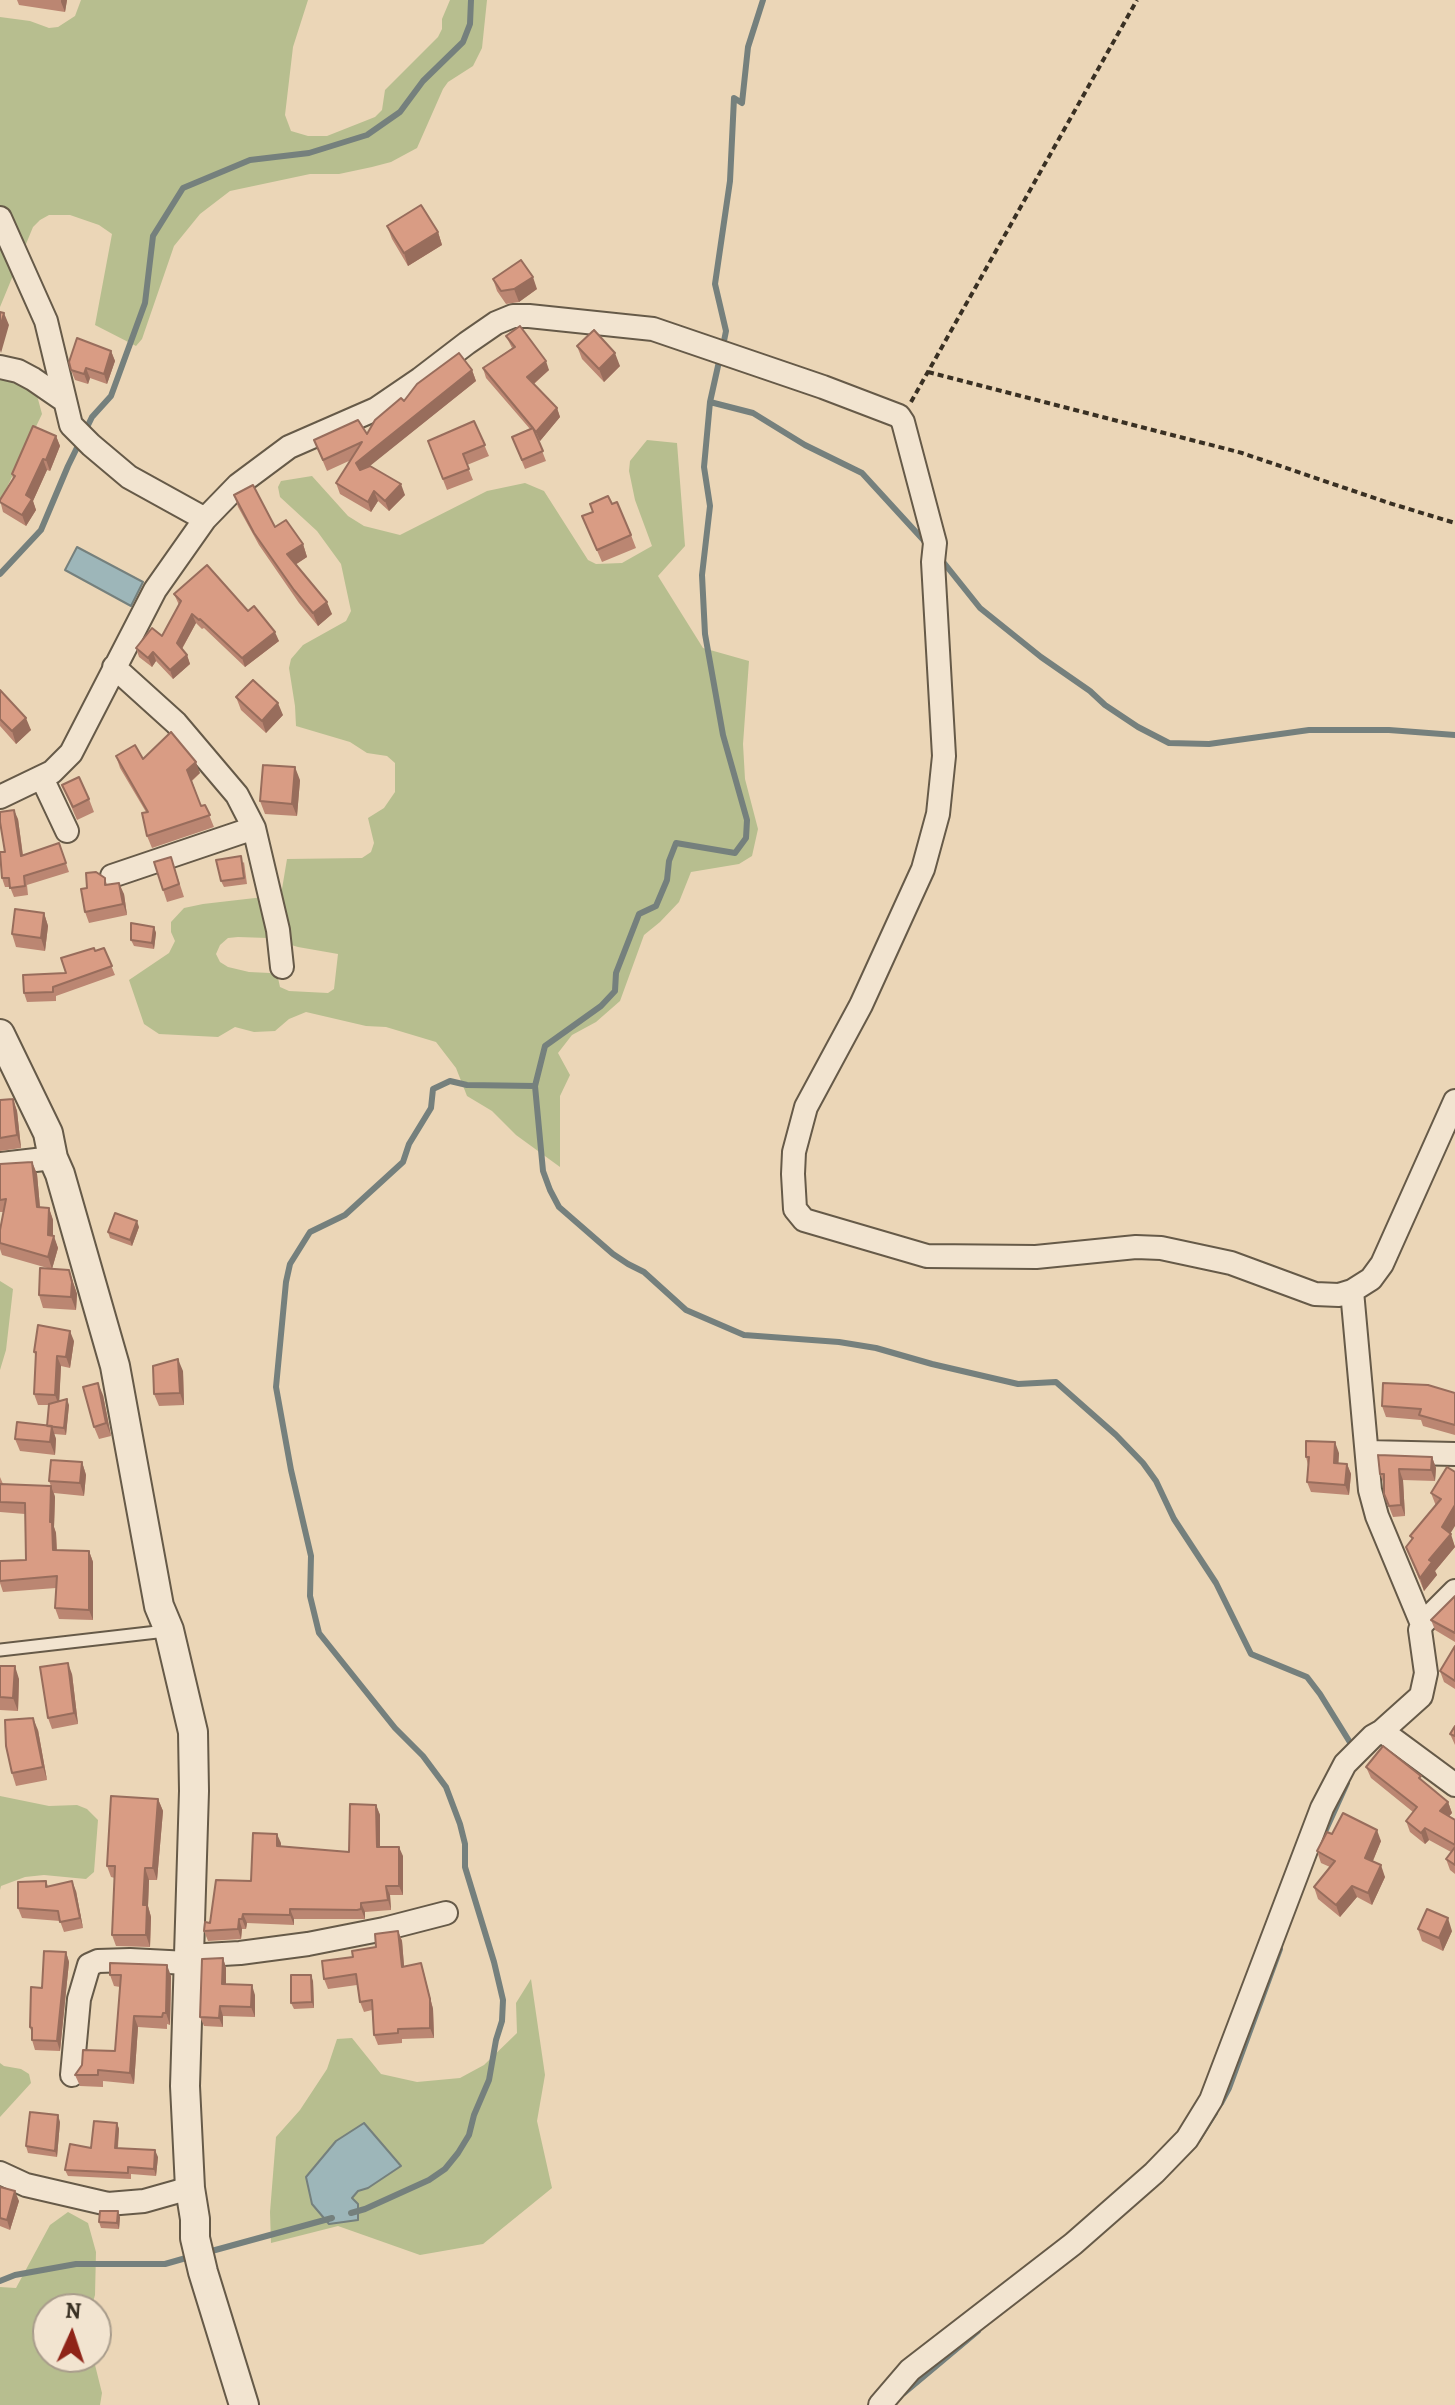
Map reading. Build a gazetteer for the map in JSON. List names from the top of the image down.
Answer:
{
  "north": "top"
}
